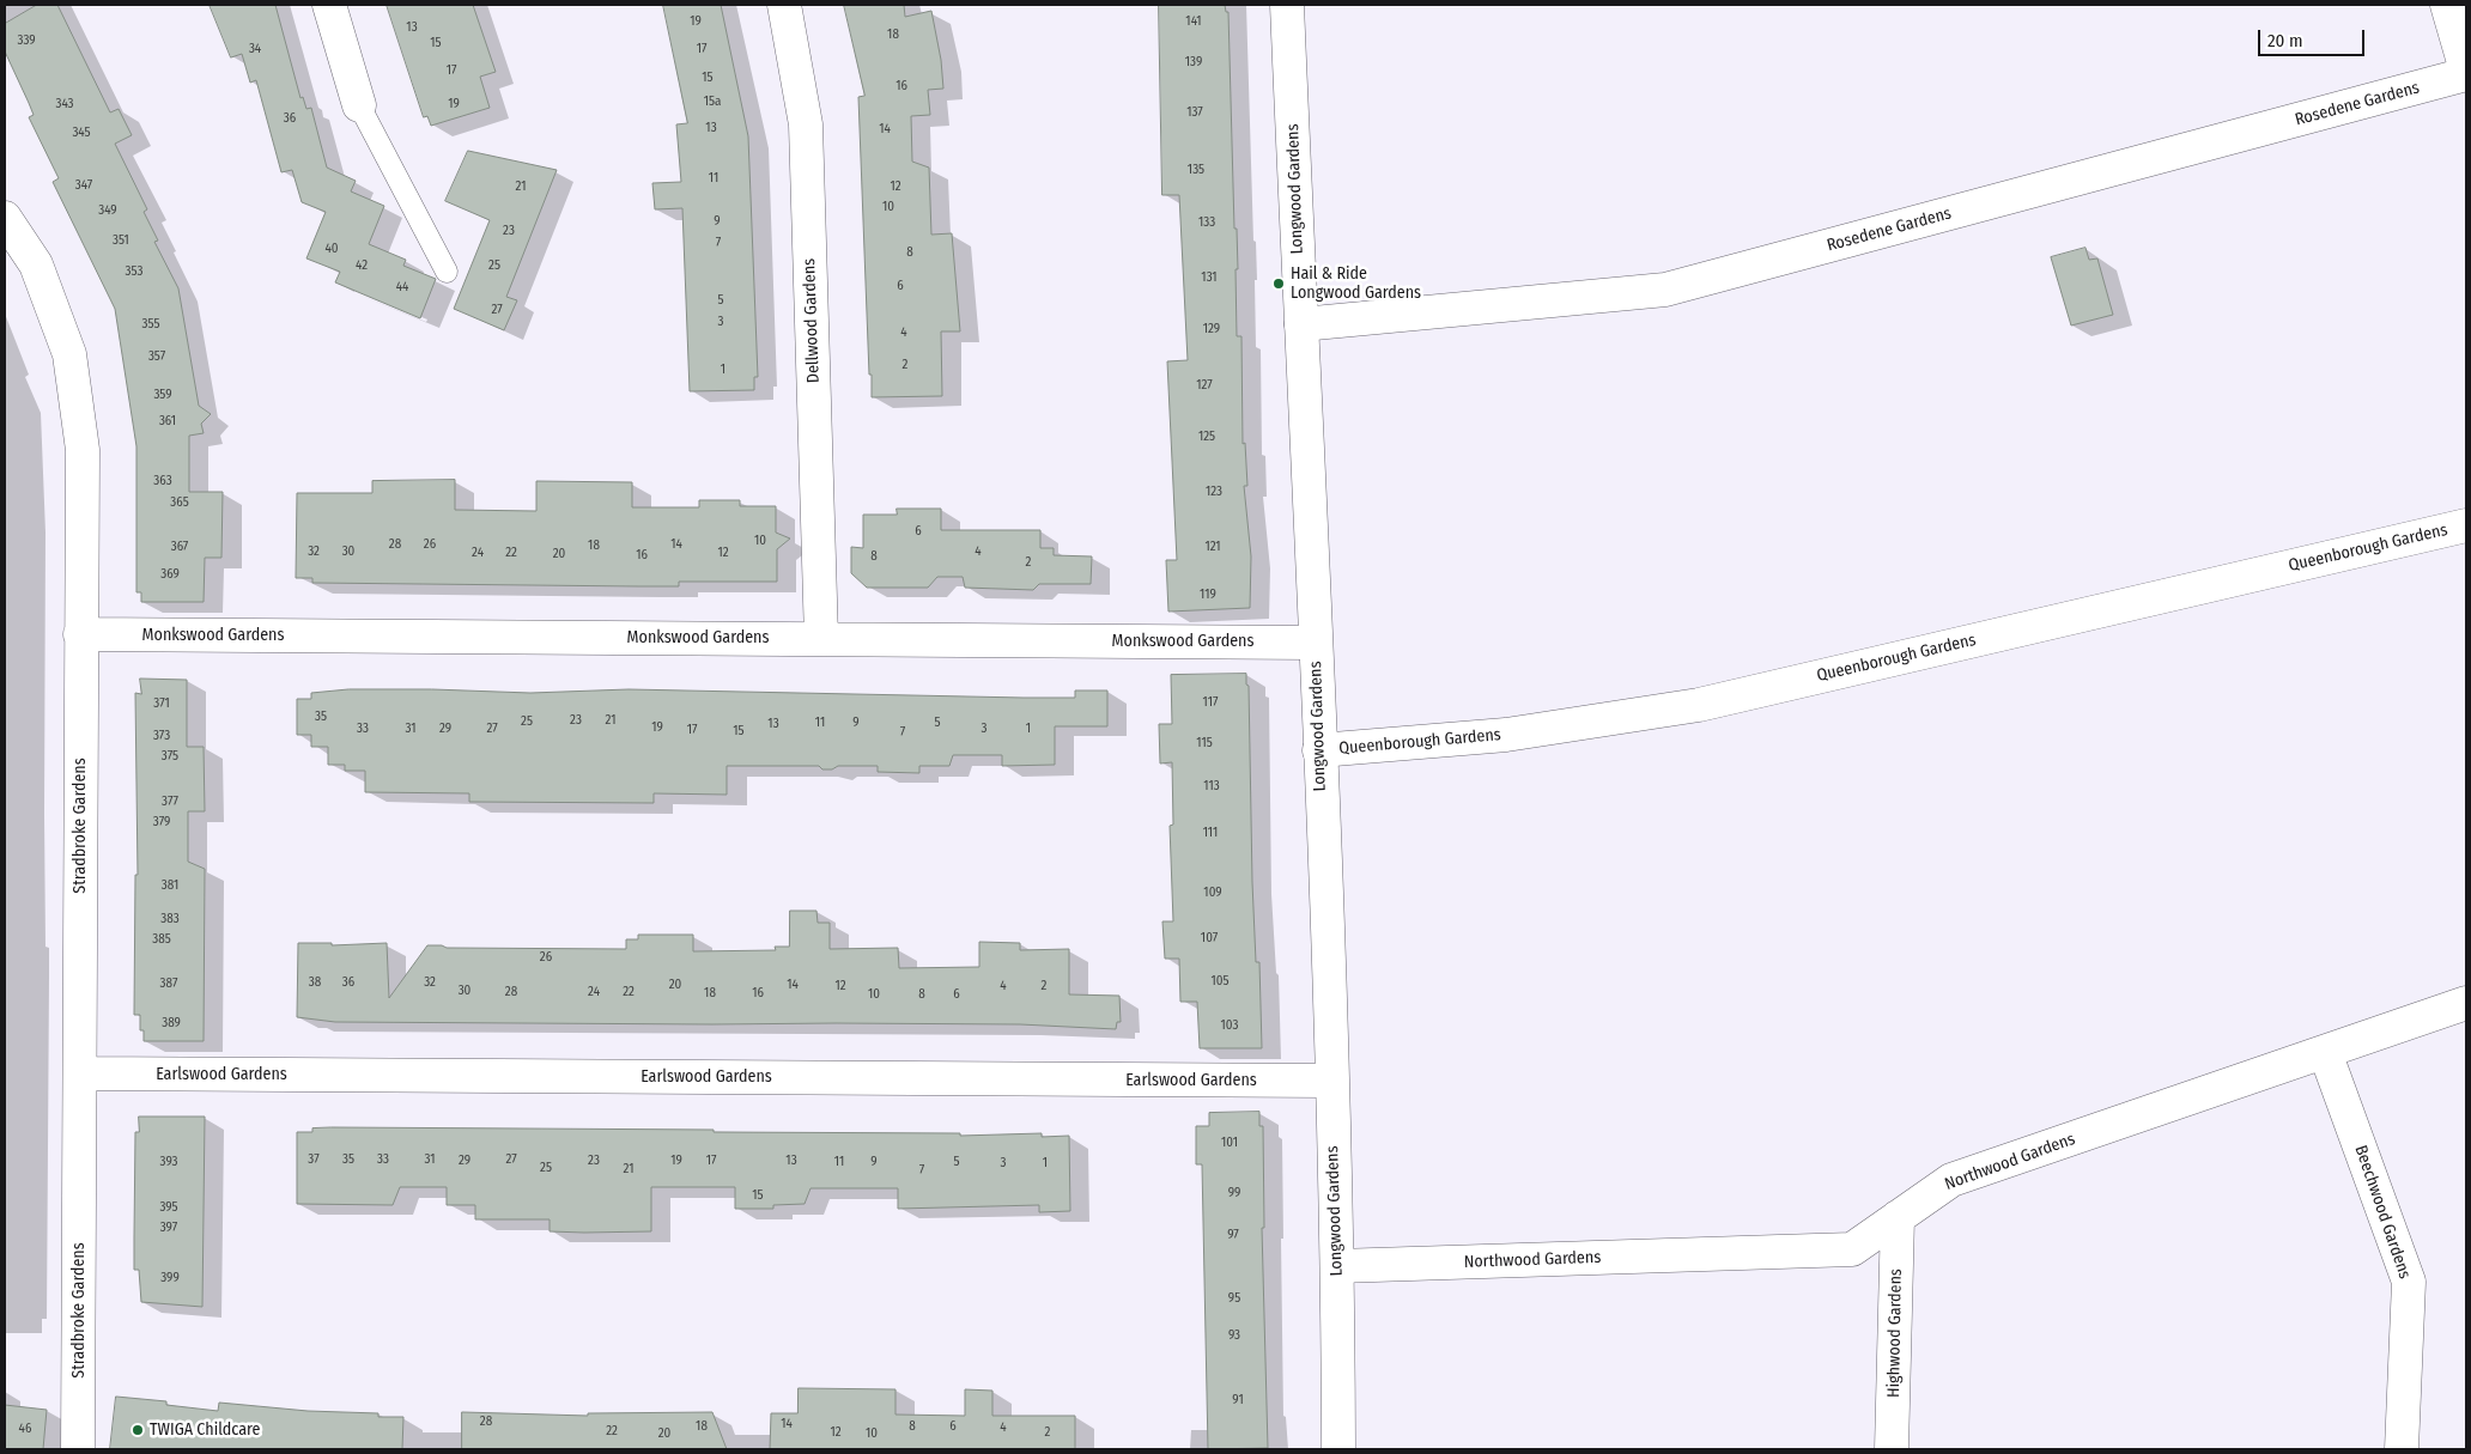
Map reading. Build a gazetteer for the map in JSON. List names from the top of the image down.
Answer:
{
  "streets": {
    "street": [
      "Rosedene Gardens",
      "Longwood Gardens",
      "Dellwood Gardens",
      "Queenborough Gardens",
      "Monkswood Gardens",
      "Stradbroke Gardens",
      "Earlswood Gardens",
      "Northwood Gardens",
      "Beechwood Gardens",
      "Highwood Gardens"
    ]
  },
  "crossings": [
    ["Rosedene Gardens", "Longwood Gardens"],
    ["Longwood Gardens", "Queenborough Gardens"],
    ["Longwood Gardens", "Monkswood Gardens"],
    ["Longwood Gardens", "Earlswood Gardens"],
    ["Longwood Gardens", "Northwood Gardens"],
    ["Dellwood Gardens", "Monkswood Gardens"],
    ["Monkswood Gardens", "Stradbroke Gardens"],
    ["Stradbroke Gardens", "Earlswood Gardens"],
    ["Northwood Gardens", "Beechwood Gardens"],
    ["Northwood Gardens", "Highwood Gardens"]
  ],
  "places": ["Hail & Ride Longwood Gardens", "TWIGA Childcare"],
  "house_numbers": [
    "19",
    "141",
    "13",
    "18",
    "339",
    "15",
    "34",
    "17",
    "139",
    "17",
    "15",
    "16",
    "15a",
    "343",
    "19",
    "137",
    "36",
    "13",
    "14",
    "345",
    "135",
    "11",
    "347",
    "21",
    "12",
    "10",
    "349",
    "9",
    "133",
    "23",
    "351",
    "7",
    "40",
    "8",
    "42",
    "25",
    "353",
    "131",
    "6",
    "44",
    "5",
    "27",
    "3",
    "355",
    "129",
    "4",
    "357",
    "2",
    "1",
    "127",
    "359",
    "361",
    "125",
    "363",
    "123",
    "365",
    "6",
    "10",
    "28",
    "26",
    "14",
    "18",
    "367",
    "121",
    "32",
    "30",
    "4",
    "24",
    "22",
    "12",
    "20",
    "16",
    "8",
    "2",
    "369",
    "119",
    "117",
    "371",
    "35",
    "23",
    "21",
    "25",
    "11",
    "9",
    "5",
    "13",
    "19",
    "33",
    "31",
    "29",
    "27",
    "3",
    "1",
    "17",
    "15",
    "7",
    "373",
    "115",
    "375",
    "113",
    "377",
    "379",
    "111",
    "381",
    "109",
    "383",
    "107",
    "385",
    "26",
    "105",
    "38",
    "36",
    "32",
    "387",
    "20",
    "14",
    "12",
    "4",
    "2",
    "30",
    "28",
    "24",
    "22",
    "18",
    "16",
    "10",
    "8",
    "6",
    "389",
    "103",
    "101",
    "37",
    "35",
    "33",
    "31",
    "27",
    "29",
    "23",
    "19",
    "17",
    "13",
    "393",
    "11",
    "9",
    "5",
    "3",
    "1",
    "25",
    "21",
    "7",
    "99",
    "15",
    "395",
    "397",
    "97",
    "399",
    "95",
    "93",
    "91",
    "28",
    "14",
    "18",
    "8",
    "6",
    "4",
    "46",
    "22",
    "12",
    "2",
    "20",
    "10"
  ],
  "scale_bar": "20 m"
}
